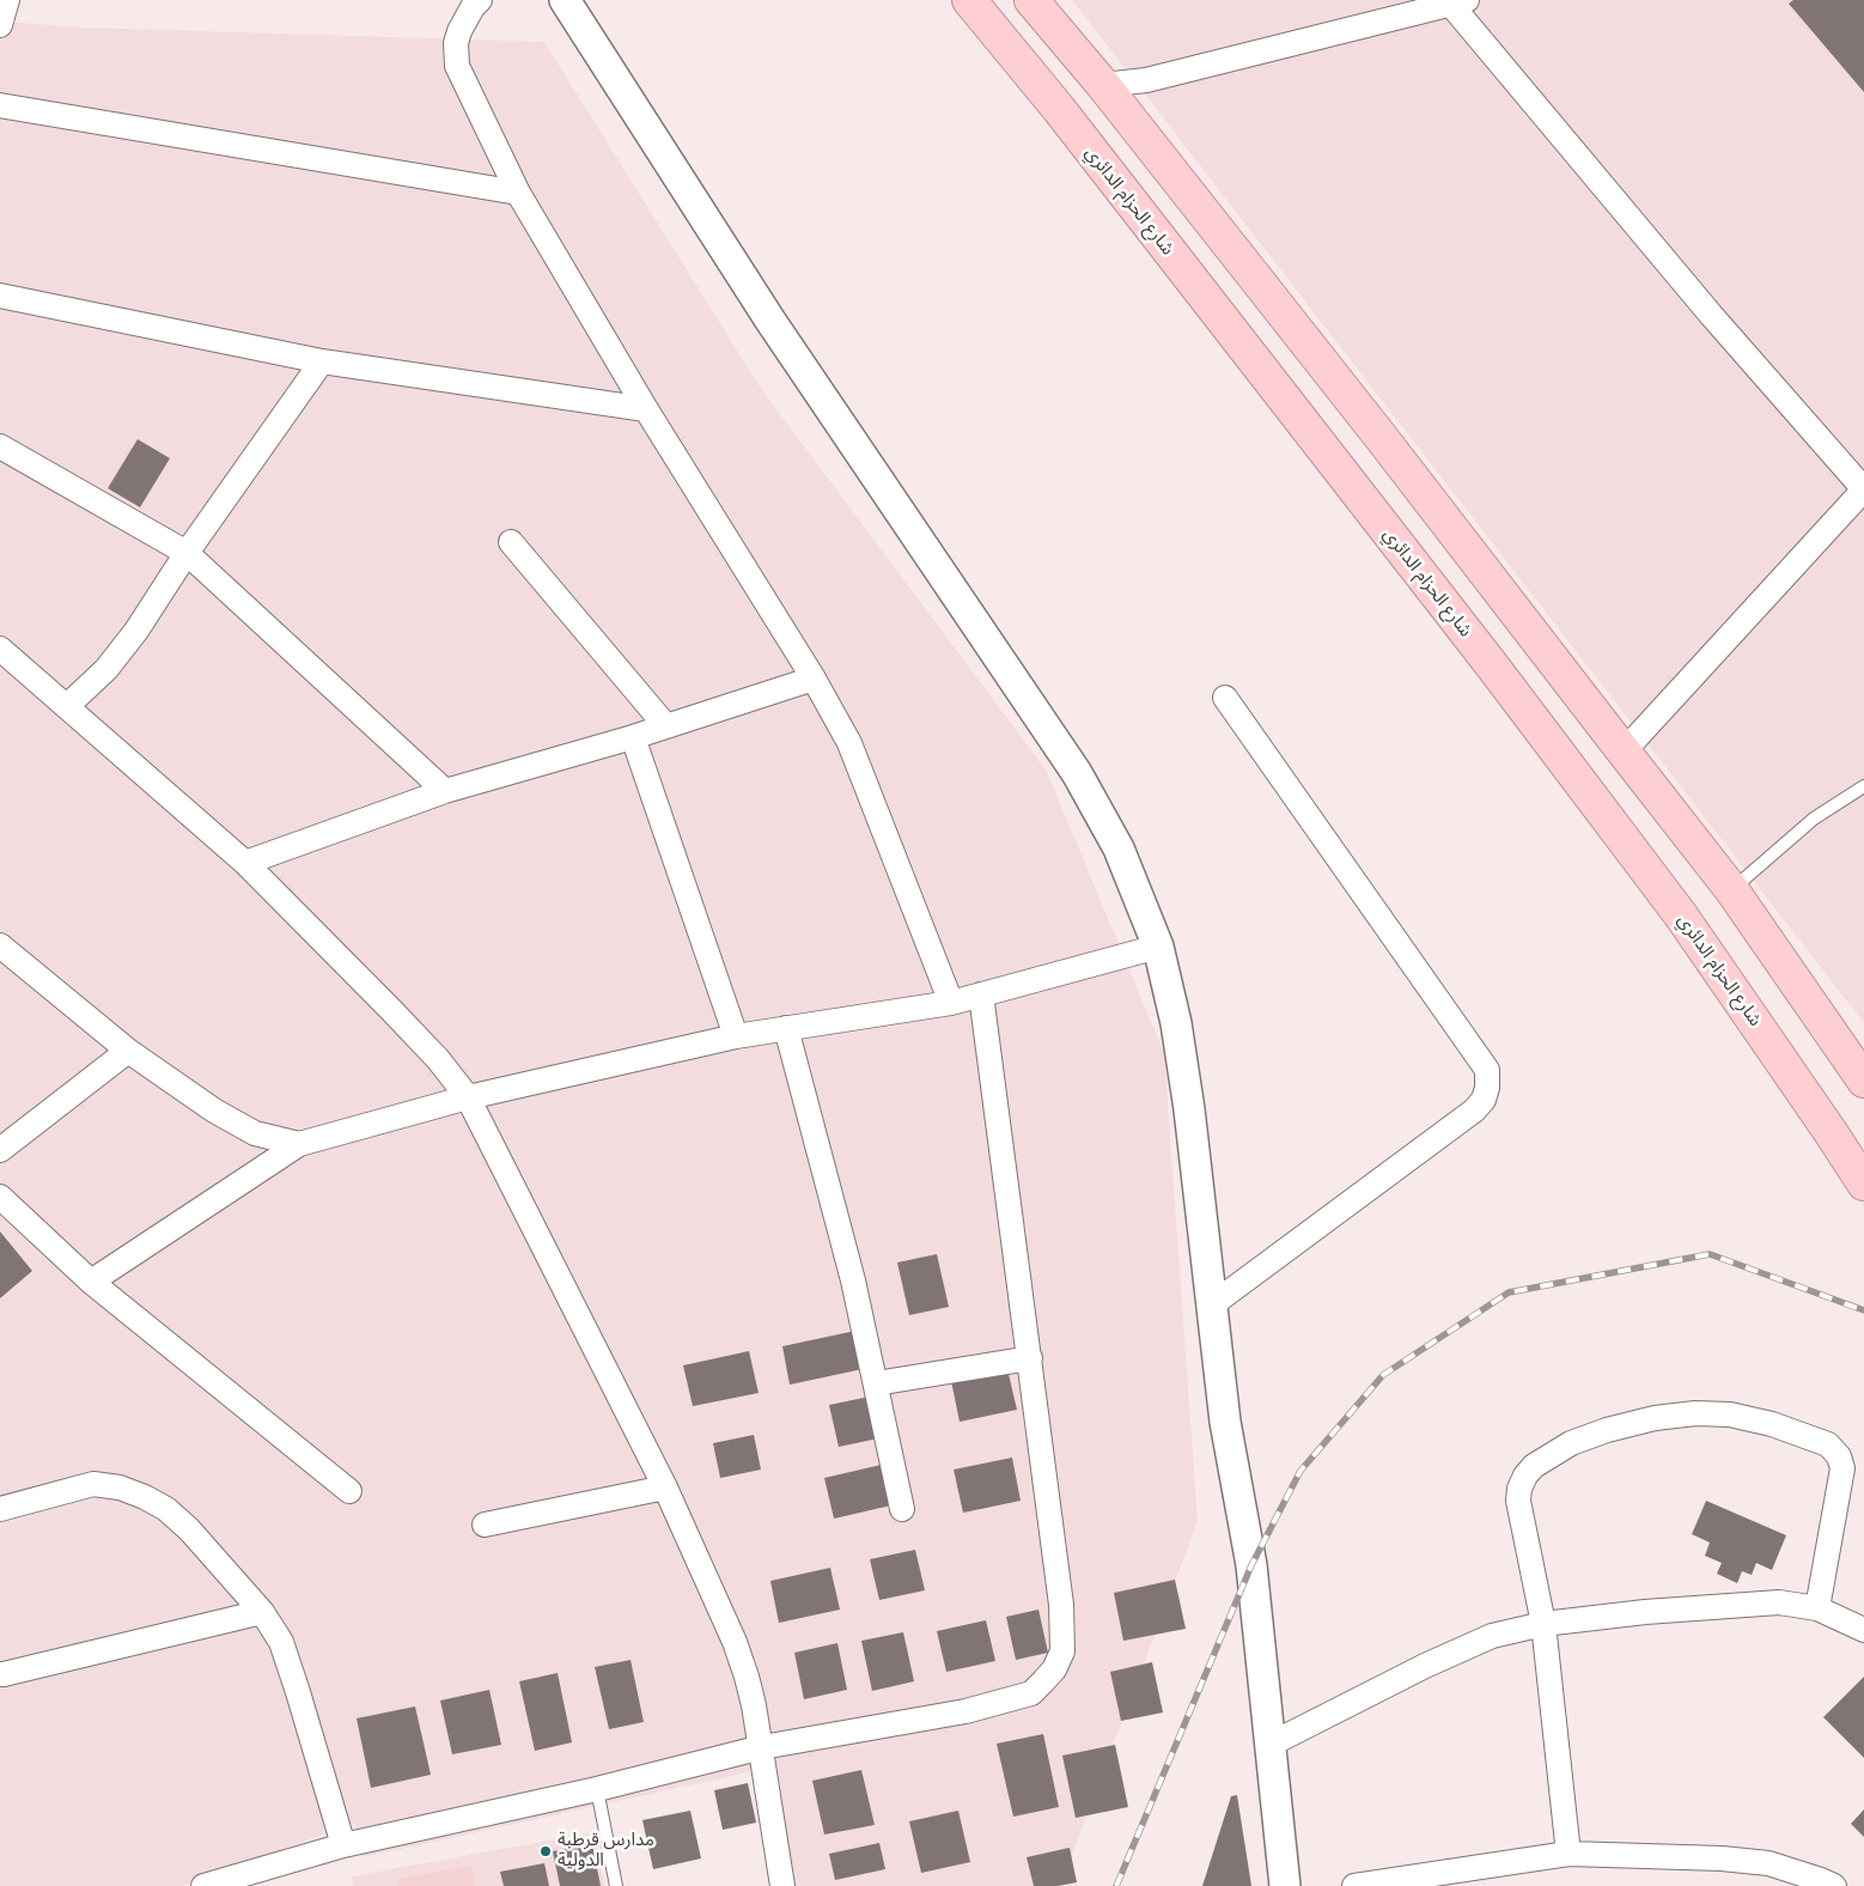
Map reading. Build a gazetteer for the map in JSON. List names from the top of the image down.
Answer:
{
  "streets": {
    "highway": ["شارع الحزام الدائري"]
  },
  "places": ["مدارس قرطبة الدولية"]
}
